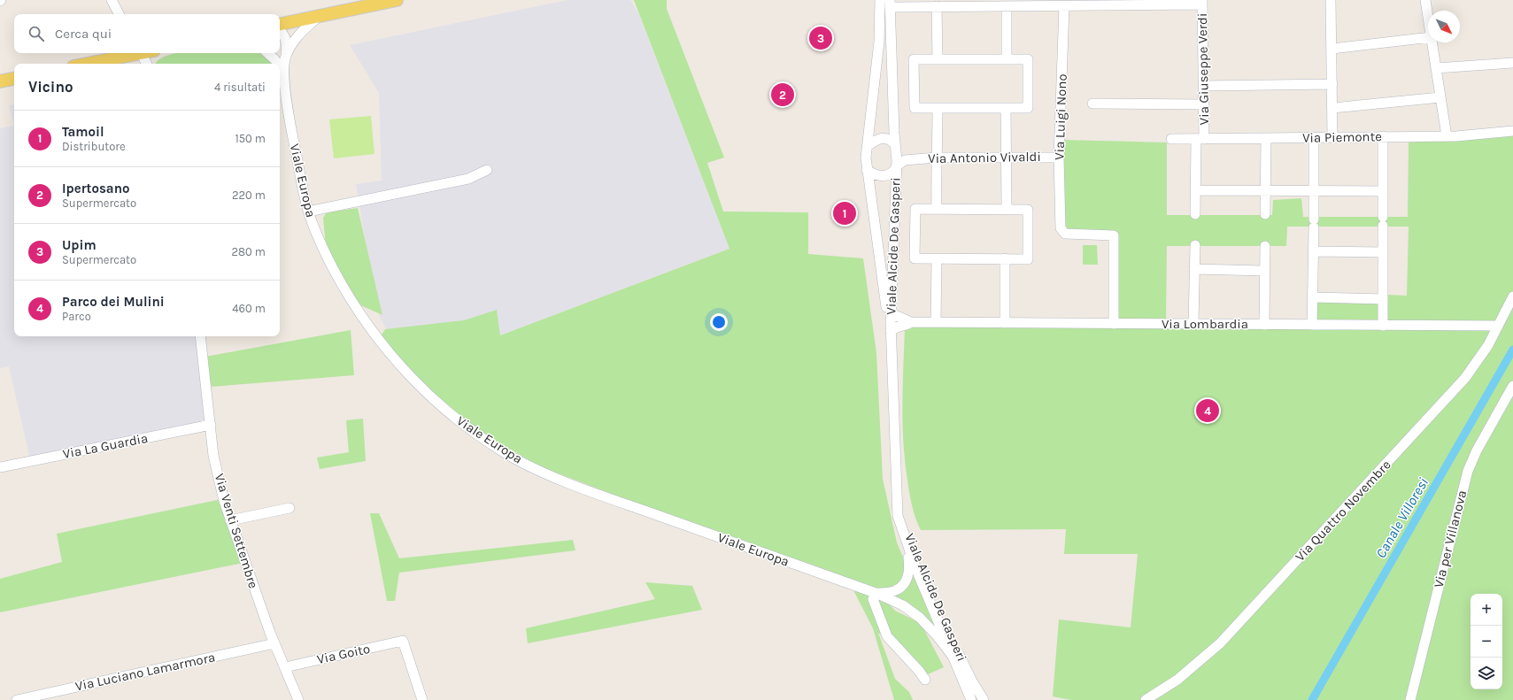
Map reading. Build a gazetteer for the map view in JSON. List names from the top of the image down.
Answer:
{
  "streets": {
    "street": [
      "Via Giuseppe Verdi",
      "Via Luigi Nono",
      "Via Piemonte",
      "Via Antonio Vivaldi",
      "Viale Europa",
      "Viale Alcide De Gasperi",
      "Via Lombardia",
      "Via La Guardia",
      "Via Quattro Novembre",
      "Via Venti Settembre",
      "Via per Villanova",
      "Via Goito",
      "Via Luciano Lamarmora"
    ]
  },
  "crossings": [
    ["Via Giuseppe Verdi", "Via Piemonte"],
    ["Via Luigi Nono", "Via Antonio Vivaldi"],
    ["Via Luigi Nono", "Via Lombardia"],
    ["Via Antonio Vivaldi", "Viale Alcide De Gasperi"],
    ["Viale Europa", "Viale Alcide De Gasperi"],
    ["Viale Alcide De Gasperi", "Via Lombardia"],
    ["Via Lombardia", "Via Quattro Novembre"],
    ["Via La Guardia", "Via Venti Settembre"],
    ["Via Venti Settembre", "Via Goito"],
    ["Via Venti Settembre", "Via Luciano Lamarmora"]
  ],
  "water": ["Canale Villoresi"],
  "north": "bottom right",
  "page": {
    "search": "Cerca qui",
    "pins": [
      "3",
      "2",
      "1",
      "4"
    ],
    "heading": ["Vicino", "4 risultati"],
    "list": [
      {
        "mark": "1",
        "name": "Tamoil",
        "note": "Distributore",
        "value": "150 m"
      },
      {
        "mark": "2",
        "name": "Ipertosano",
        "note": "Supermercato",
        "value": "220 m"
      },
      {
        "mark": "3",
        "name": "Upim",
        "note": "Supermercato",
        "value": "280 m"
      },
      {
        "mark": "4",
        "name": "Parco dei Mulini",
        "note": "Parco",
        "value": "460 m"
      }
    ],
    "map_buttons": ["+", "−"]
  }
}
